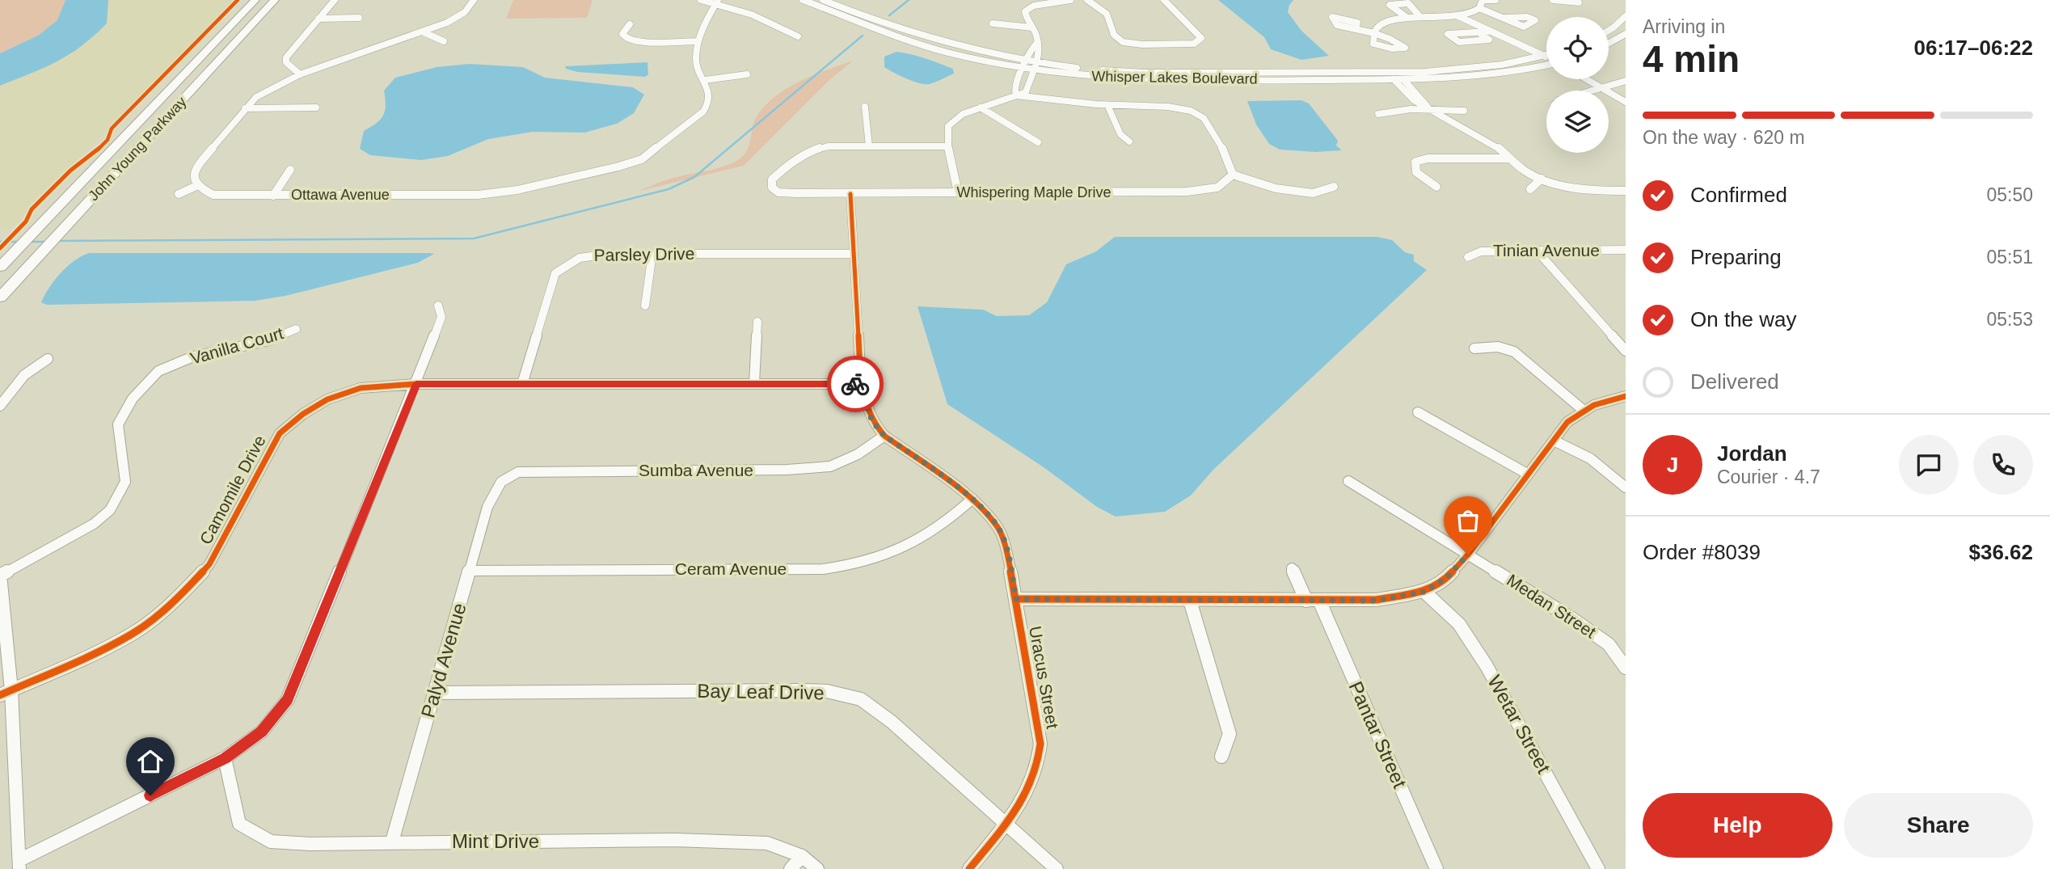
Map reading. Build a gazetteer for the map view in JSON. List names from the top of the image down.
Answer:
{
  "streets": {
    "highway": ["John Young Parkway"],
    "street": [
      "Whisper Lakes Boulevard",
      "Whispering Maple Drive",
      "Ottawa Avenue",
      "Tinian Avenue",
      "Parsley Drive",
      "Vanilla Court",
      "Sumba Avenue",
      "Camomile Drive",
      "Ceram Avenue",
      "Medan Street",
      "Palyd Avenue",
      "Uracus Street",
      "Bay Leaf Drive",
      "Wetar Street",
      "Pantar Street",
      "Mint Drive"
    ]
  },
  "crossings": [
    ["Whispering Maple Drive", "Uracus Street"],
    ["Parsley Drive", "Camomile Drive"],
    ["Parsley Drive", "Uracus Street"],
    ["Sumba Avenue", "Palyd Avenue"],
    ["Sumba Avenue", "Uracus Street"],
    ["Camomile Drive", "Uracus Street"],
    ["Ceram Avenue", "Palyd Avenue"],
    ["Ceram Avenue", "Uracus Street"],
    ["Palyd Avenue", "Bay Leaf Drive"],
    ["Palyd Avenue", "Mint Drive"],
    ["Uracus Street", "Bay Leaf Drive"]
  ],
  "page": {
    "heading": ["4 min", "Arriving in", "06:17–06:22"],
    "panel": [
      "Jordan",
      "Courier · 4.7",
      "Order #8039",
      "$36.62"
    ],
    "bar": "On the way · 620 m",
    "list": [
      ["Confirmed", "05:50"],
      ["Preparing", "05:51"],
      ["On the way", "05:53"],
      "Delivered"
    ],
    "round": "J",
    "buttons": ["Help", "Share"]
  }
}
